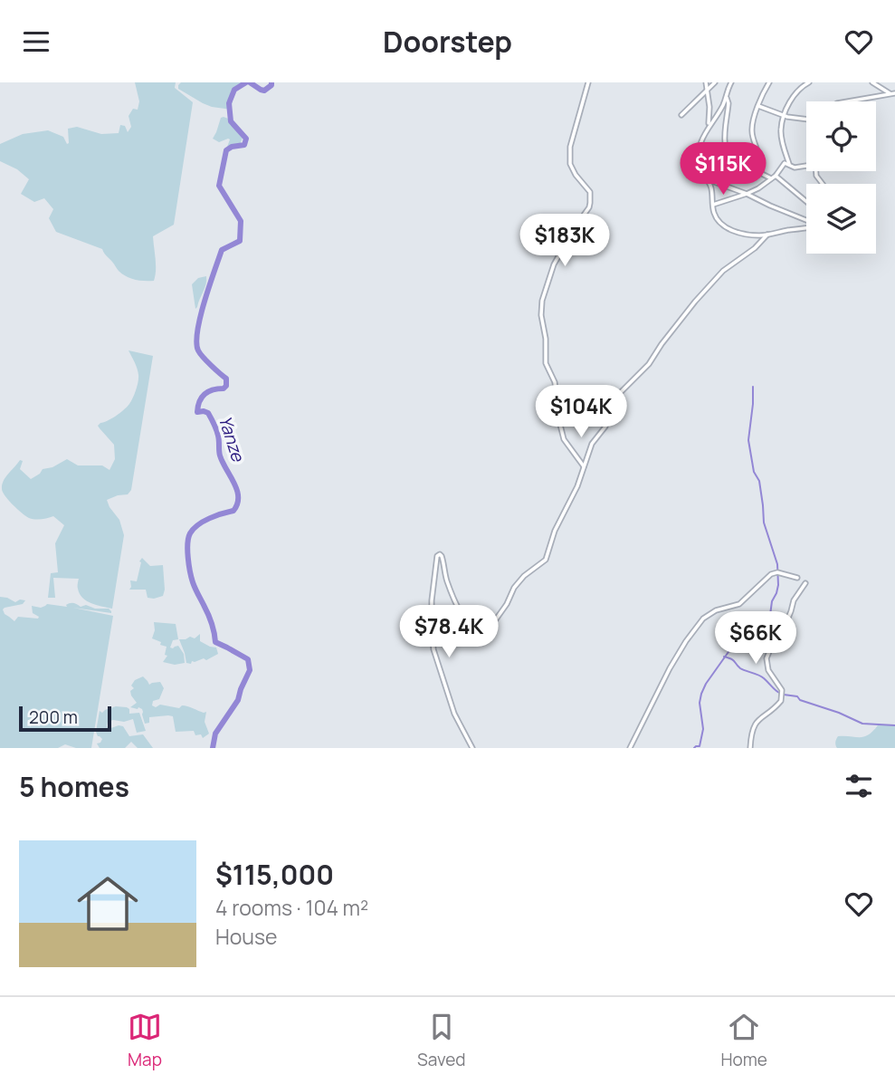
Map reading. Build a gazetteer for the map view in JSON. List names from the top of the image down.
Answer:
{
  "water": ["Yanze"],
  "scale_bar": "200 m",
  "page": {
    "header": "Doorstep",
    "price": [
      "$115K",
      "$183K",
      "$104K",
      "$78.4K",
      "$66K"
    ],
    "scale": "200 m",
    "heading": "5 homes",
    "list": [
      {
        "name": "$115,000",
        "note": "4 rooms · 104 m² · House"
      }
    ],
    "tabs": ["Map", "Saved", "Home"]
  }
}
